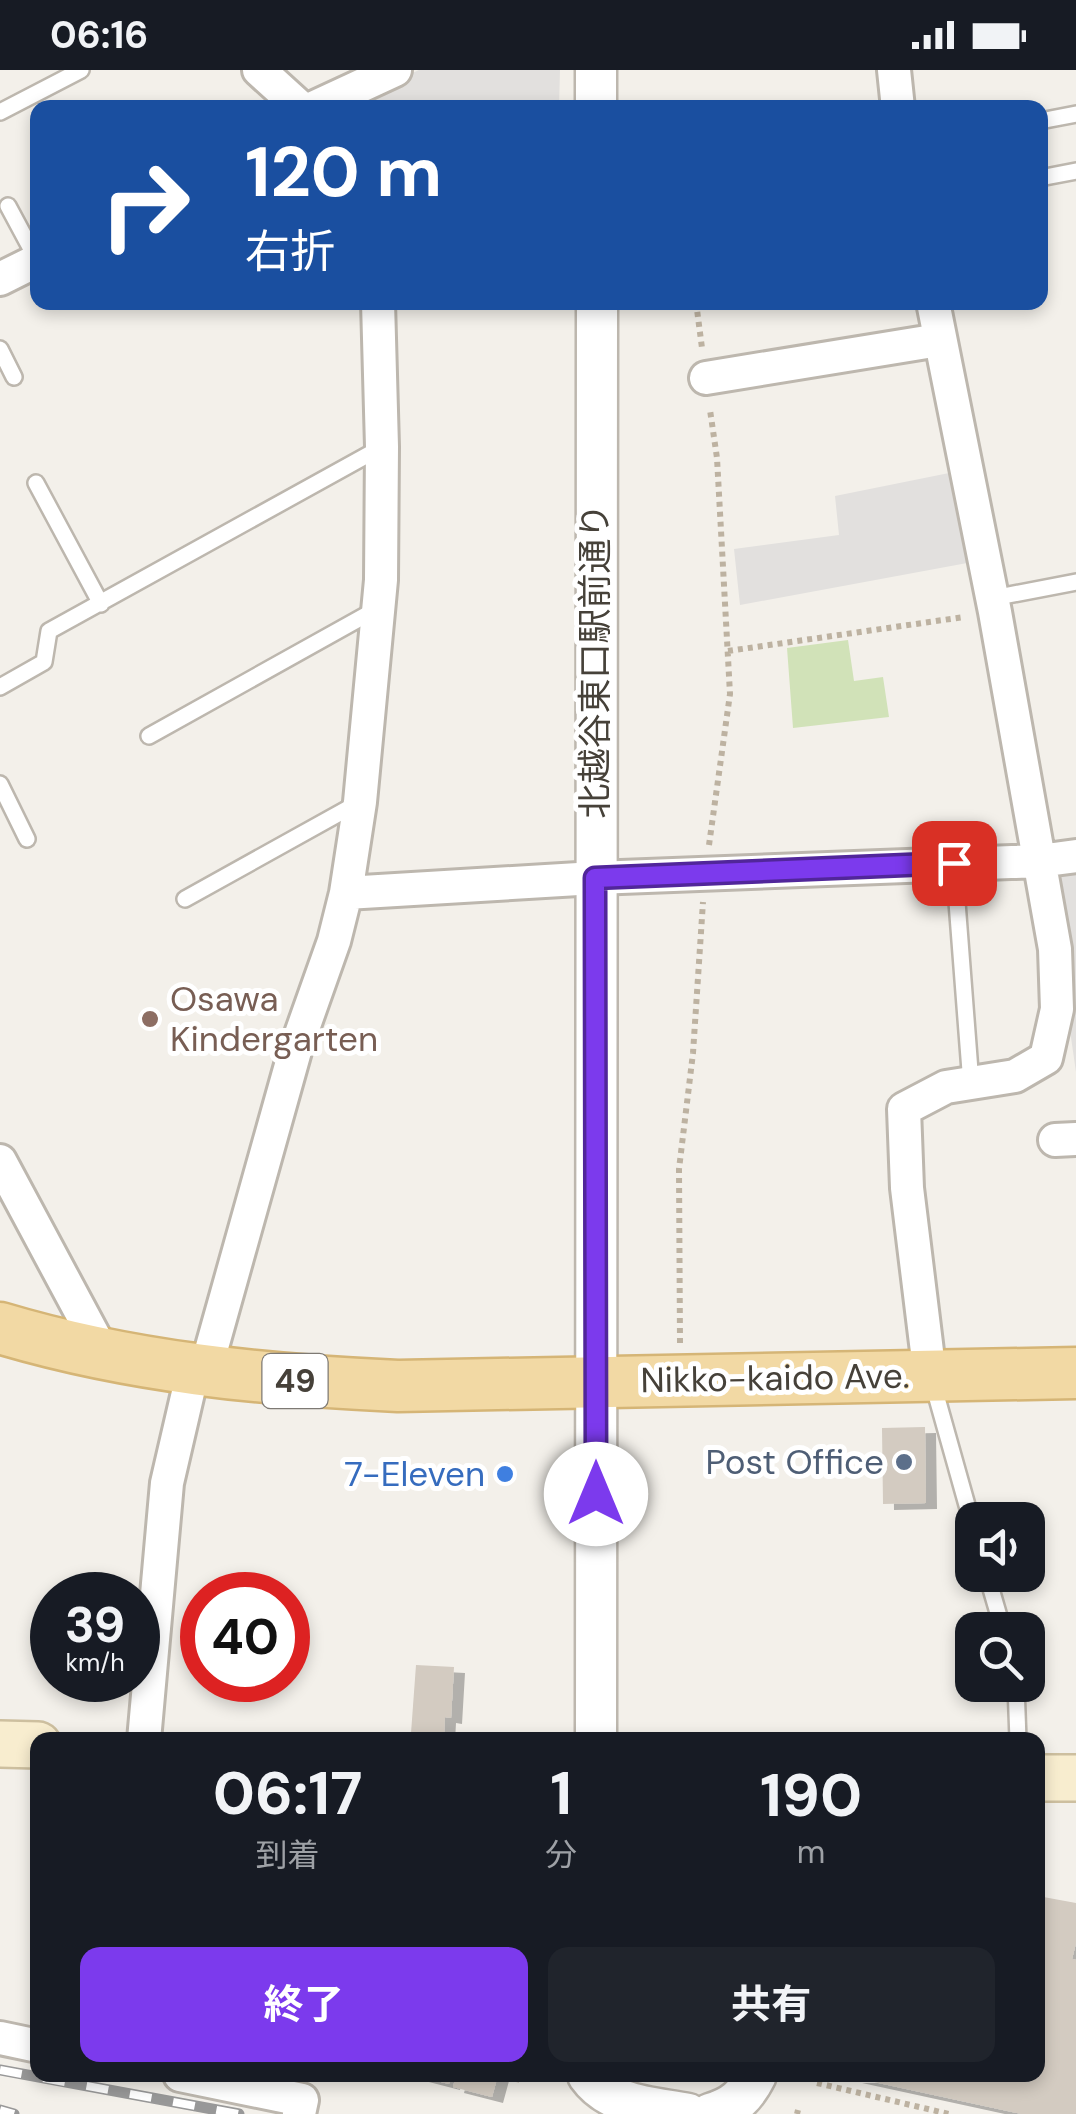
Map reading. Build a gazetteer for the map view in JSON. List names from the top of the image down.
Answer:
{
  "streets": {
    "main road": ["Nikko-kaido Ave.", "49"],
    "street": ["北越谷東口駅前通り"]
  },
  "crossings": [
    ["北越谷東口駅前通り", "Nikko-kaido Ave."]
  ],
  "places": ["Osawa Kindergarten", "Post Office", "7-Eleven"],
  "page": {
    "status": "06:16",
    "turn": ["120 m", "右折"],
    "speed": "39 km/h",
    "limit": "40",
    "eta": [
      "06:17",
      "到着",
      "1",
      "分",
      "190",
      "m"
    ],
    "buttons": ["終了", "共有"]
  }
}
